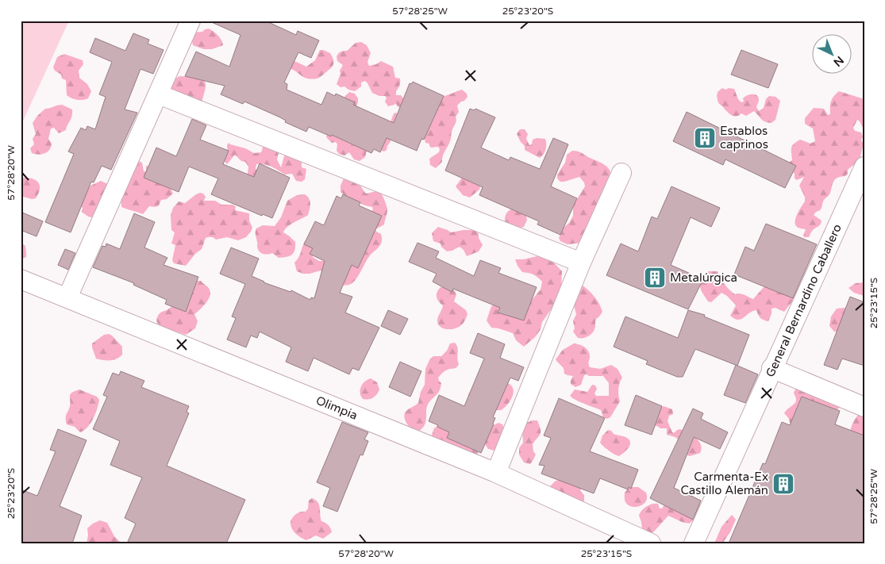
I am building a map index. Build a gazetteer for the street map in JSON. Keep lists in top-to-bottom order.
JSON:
{
  "streets": {
    "street": ["General Bernardino Caballero", "Olimpia"]
  },
  "places": {
    "building": ["Establos caprinos", "Metalúrgica", "Carmenta-Ex Castillo Alemán"]
  },
  "north": "bottom right",
  "coordinates": [
    "57°28'25\"W",
    "25°23'20\"S",
    "57°28'20\"W",
    "25°23'15\"S"
  ]
}
